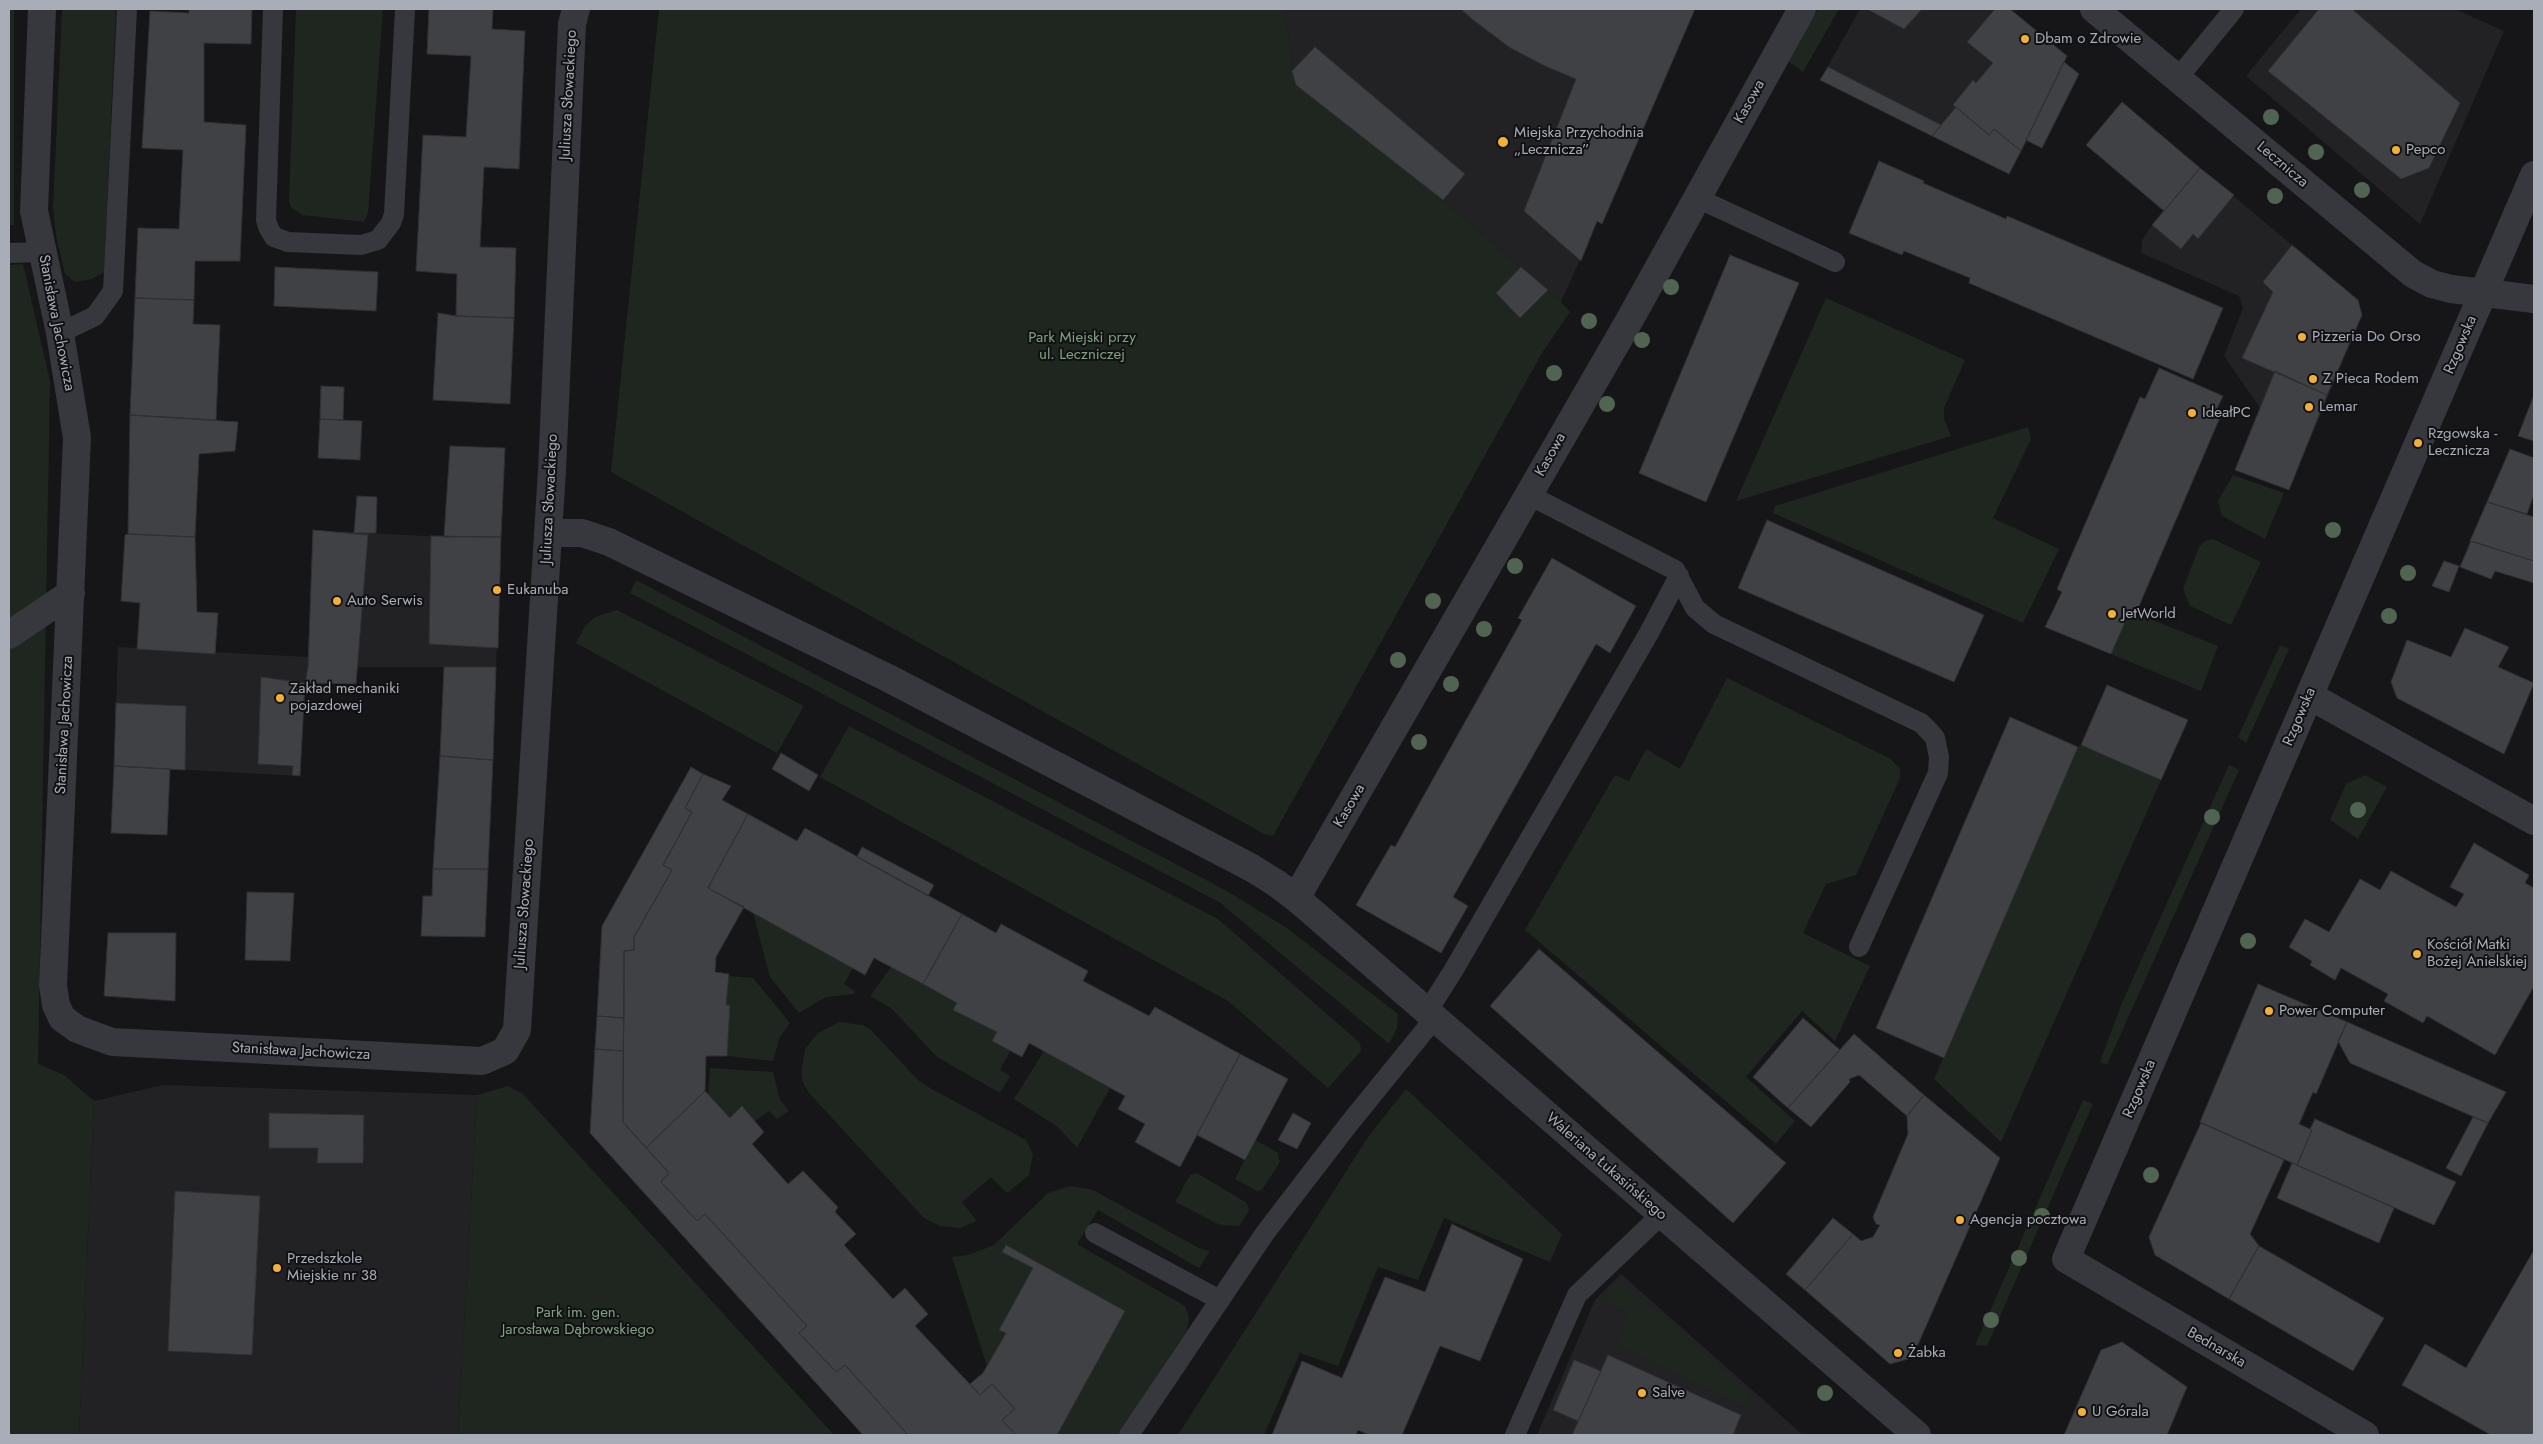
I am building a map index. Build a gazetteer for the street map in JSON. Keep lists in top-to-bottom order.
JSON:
{
  "streets": {
    "street": [
      "Juliusza Słowackiego",
      "Kasowa",
      "Lecznicza",
      "Stanisława Jachowicza",
      "Rzgowska",
      "Waleriana Łukasińskiego",
      "Bednarska"
    ]
  },
  "crossings": [
    ["Juliusza Słowackiego", "Stanisława Jachowicza"],
    ["Juliusza Słowackiego", "Waleriana Łukasińskiego"],
    ["Kasowa", "Waleriana Łukasińskiego"],
    ["Lecznicza", "Rzgowska"],
    ["Rzgowska", "Bednarska"]
  ],
  "parks": ["Park Miejski przy ul. Leczniczej", "Park im. gen. Jarosława Dąbrowskiego"],
  "places": [
    "Dbam o Zdrowie",
    "Miejska Przychodnia „Lecznicza”",
    "Pepco",
    "Pizzeria Do Orso",
    "Z Pieca Rodem",
    "Lemar",
    "IdeałPC",
    "Rzgowska - Lecznicza",
    "Eukanuba",
    "Auto Serwis",
    "JetWorld",
    "Zakład mechaniki pojazdowej",
    "Kościół Matki Bożej Anielskiej",
    "Power Computer",
    "Agencja pocztowa",
    "Przedszkole Miejskie nr 38",
    "Żabka",
    "Salve",
    "U Górala"
  ]
}
